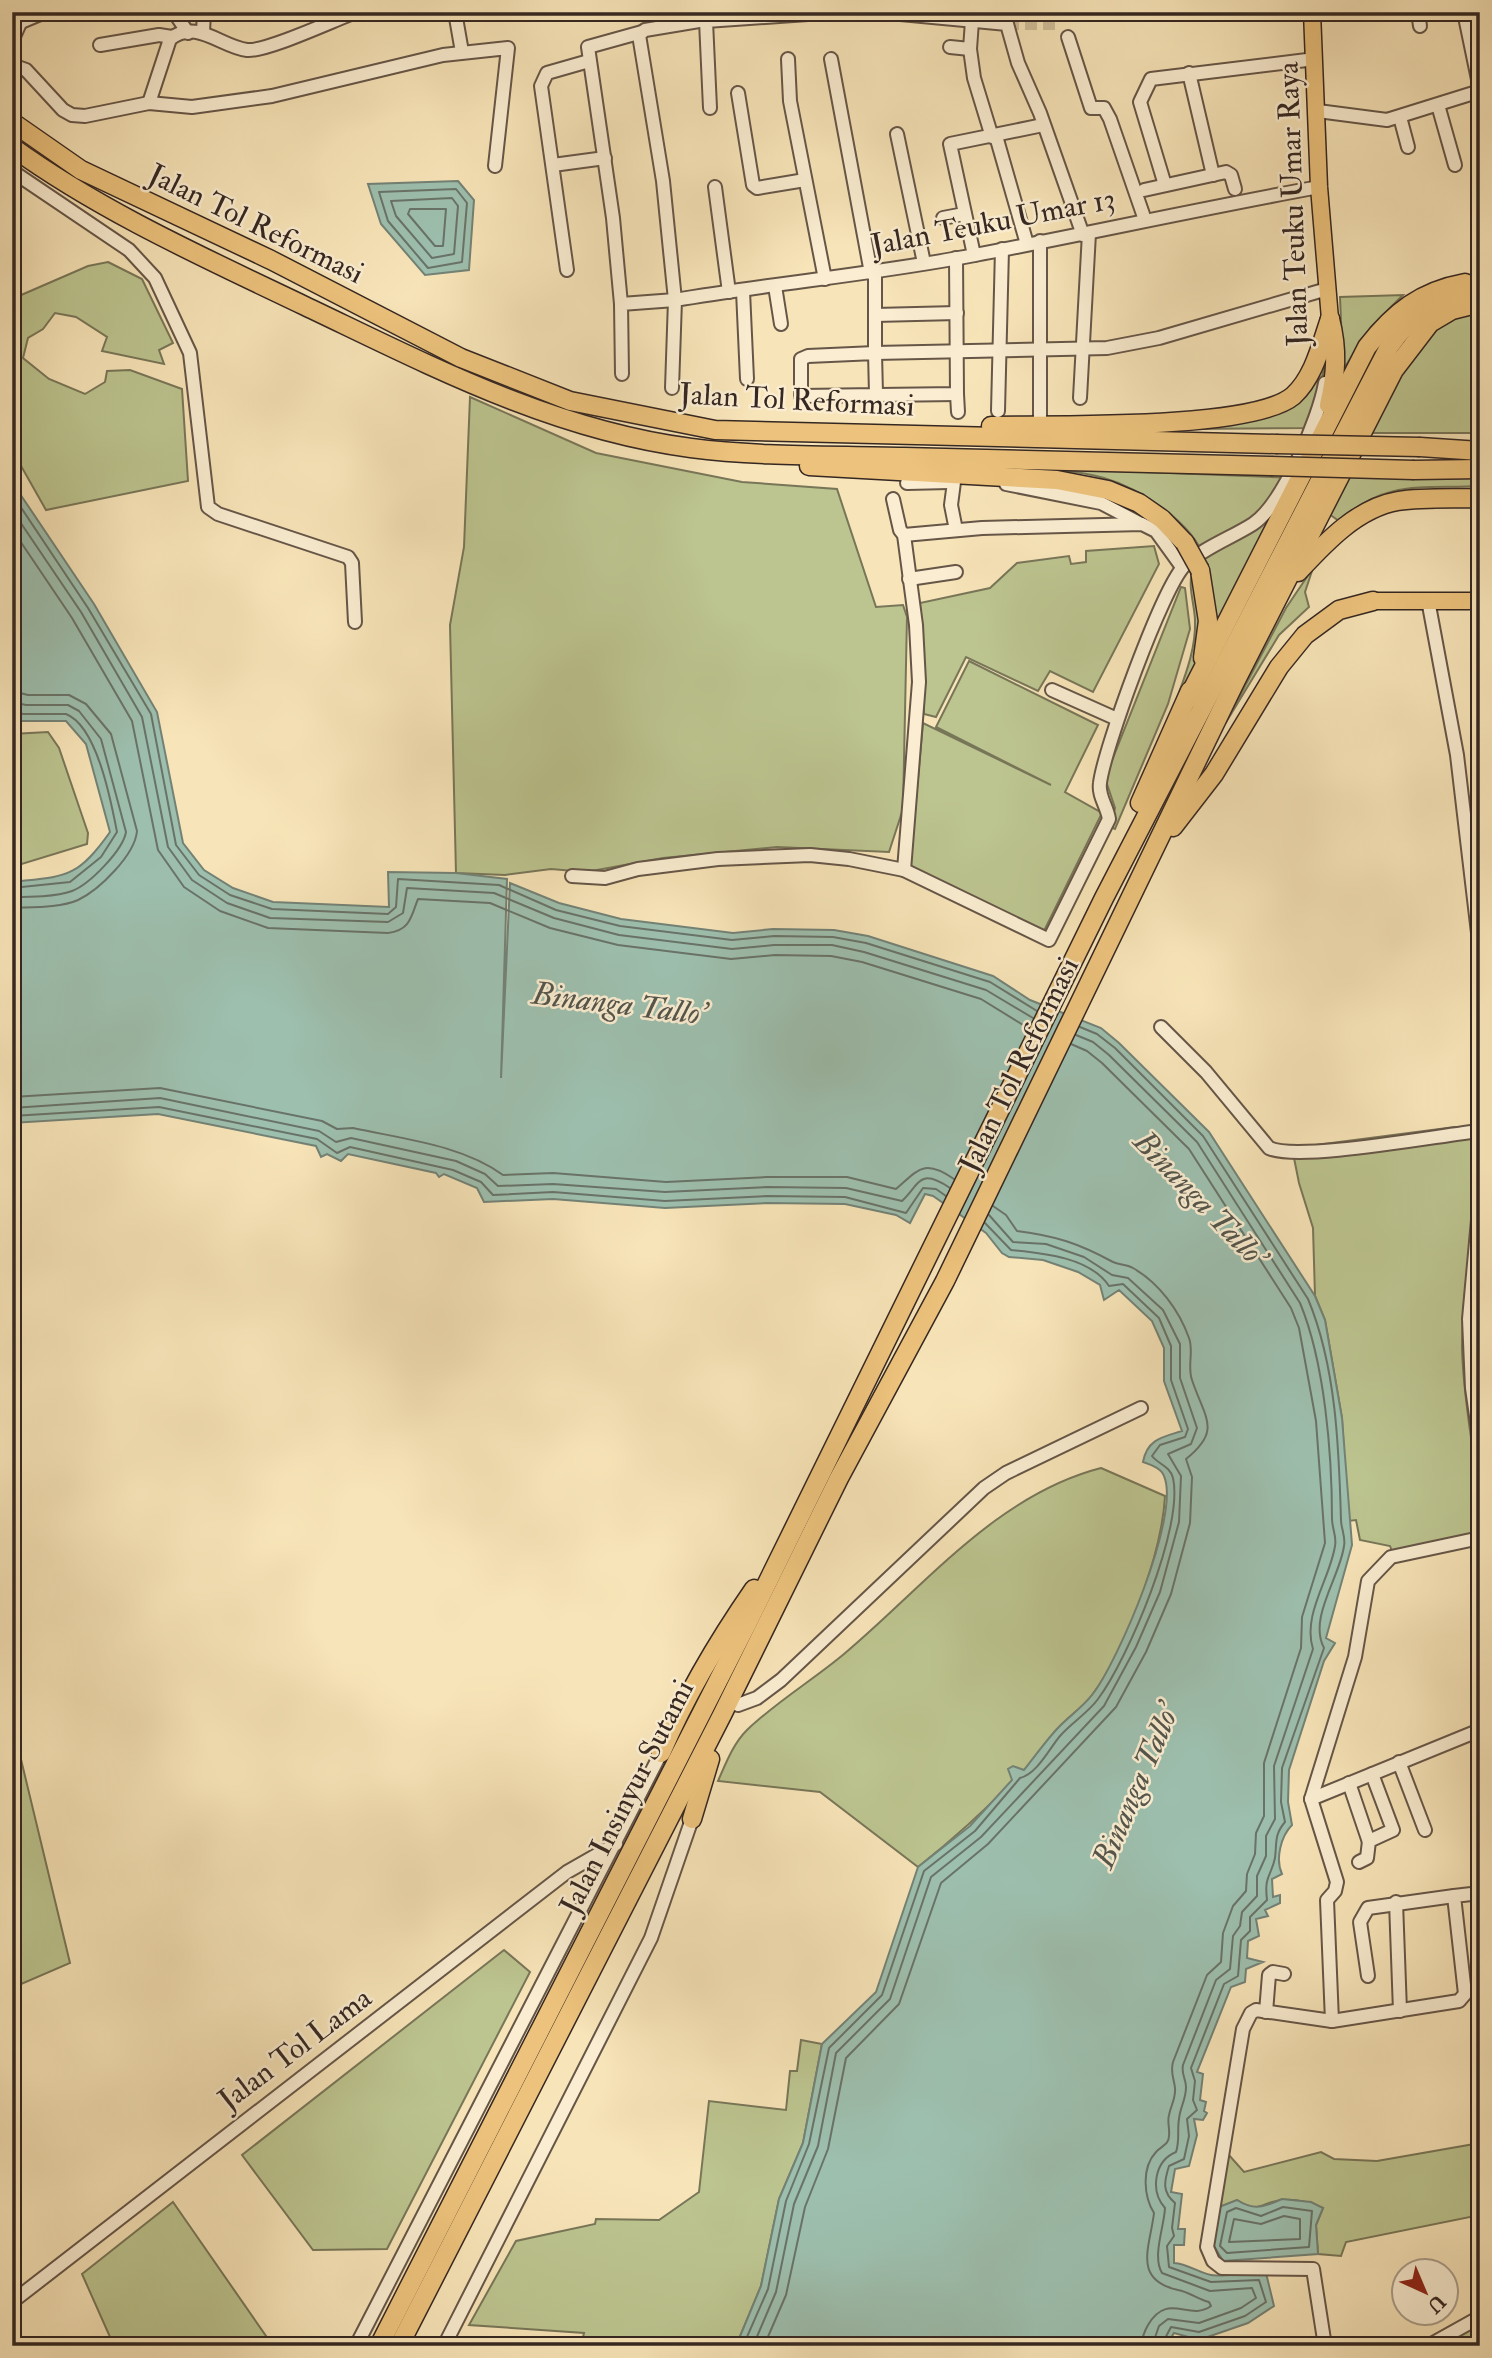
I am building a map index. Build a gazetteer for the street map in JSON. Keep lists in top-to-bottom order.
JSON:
{
  "streets": {
    "highway": ["Jalan Tol Reformasi", "Jalan Insinyur Sutami"],
    "main road": ["Jalan Teuku Umar Raya"],
    "street": ["Jalan Teuku Umar 13", "Jalan Tol Lama"]
  },
  "crossings": [
    ["Jalan Teuku Umar Raya", "Jalan Teuku Umar 13"],
    ["Jalan Tol Reformasi", "Jalan Insinyur Sutami"]
  ],
  "water": ["Binanga Tallo'"],
  "north": "bottom right"
}
